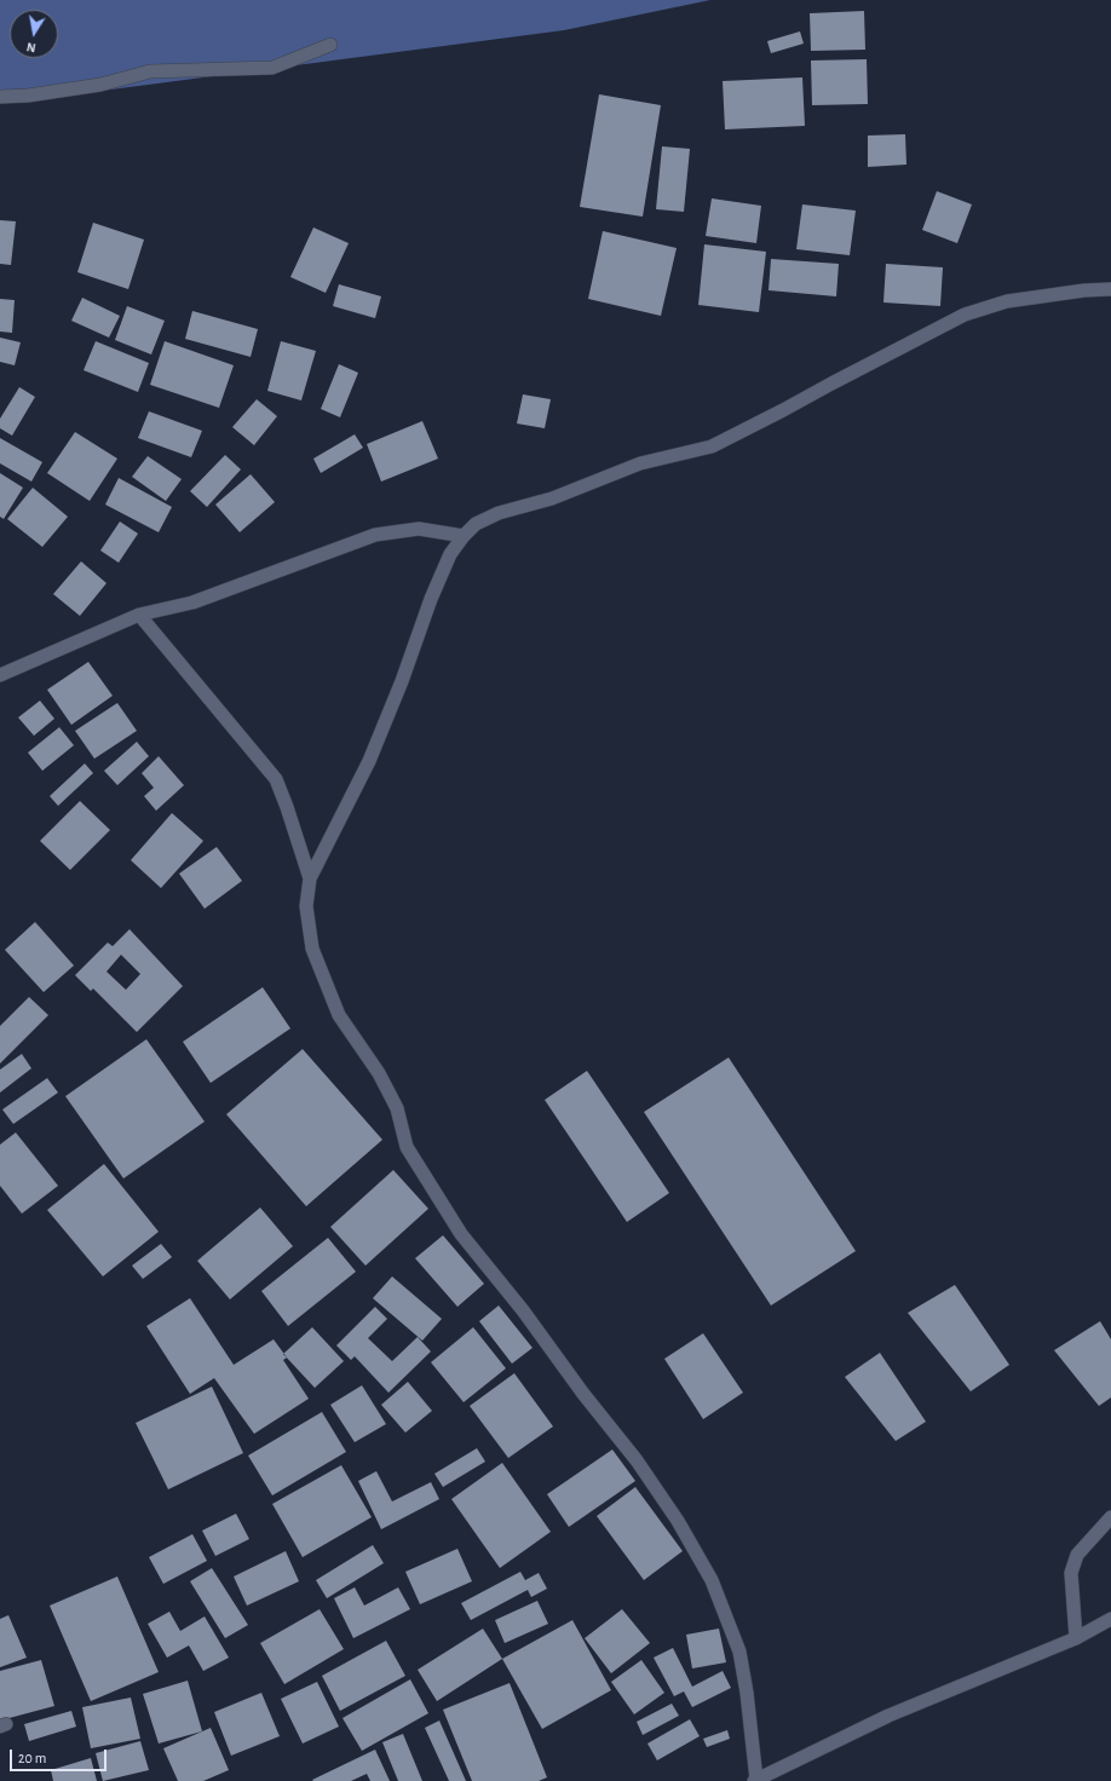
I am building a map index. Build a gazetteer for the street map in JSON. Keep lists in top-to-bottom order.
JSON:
{
  "scale_bar": "20 m",
  "north": "bottom"
}
